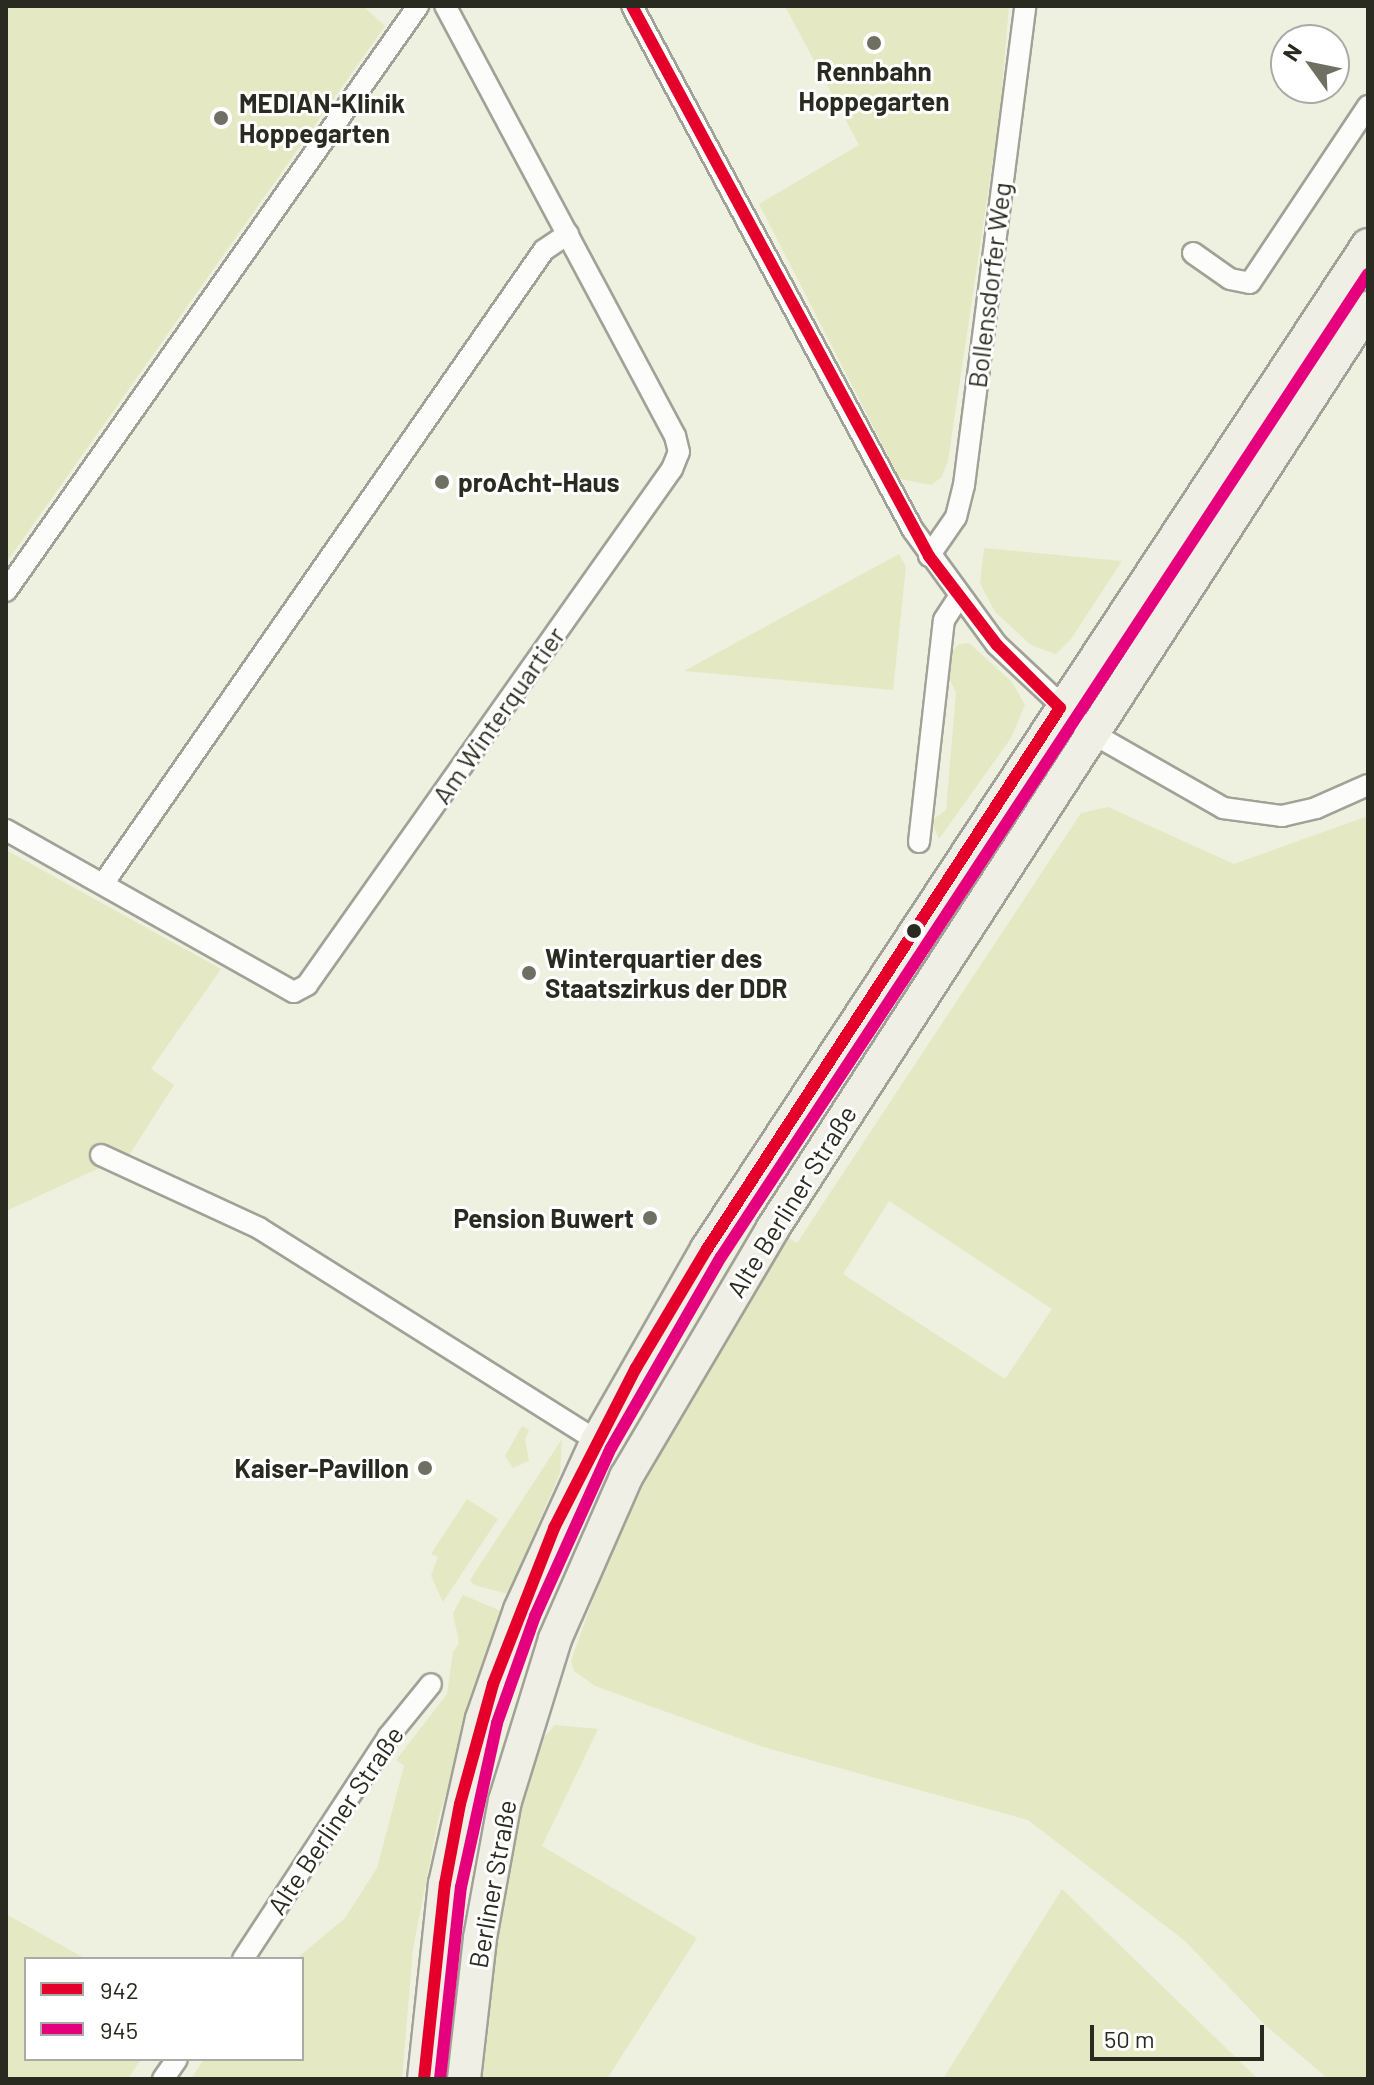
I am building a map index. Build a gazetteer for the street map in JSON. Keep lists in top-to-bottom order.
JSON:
{
  "streets": {
    "main road": ["Alte Berliner Straße", "Berliner Straße"],
    "street": ["Bollensdorfer Weg", "Am Winterquartier"]
  },
  "crossings": [
    ["Alte Berliner Straße", "Berliner Straße"]
  ],
  "places": [
    "Rennbahn Hoppegarten",
    "MEDIAN-Klinik Hoppegarten",
    "proAcht-Haus",
    "Winterquartier des Staatszirkus der DDR",
    "Pension Buwert",
    "Kaiser-Pavillon"
  ],
  "lines": ["transit line 942", "transit line 945"],
  "legend": ["942", "945"],
  "scale_bar": "50 m",
  "north": "top left"
}
